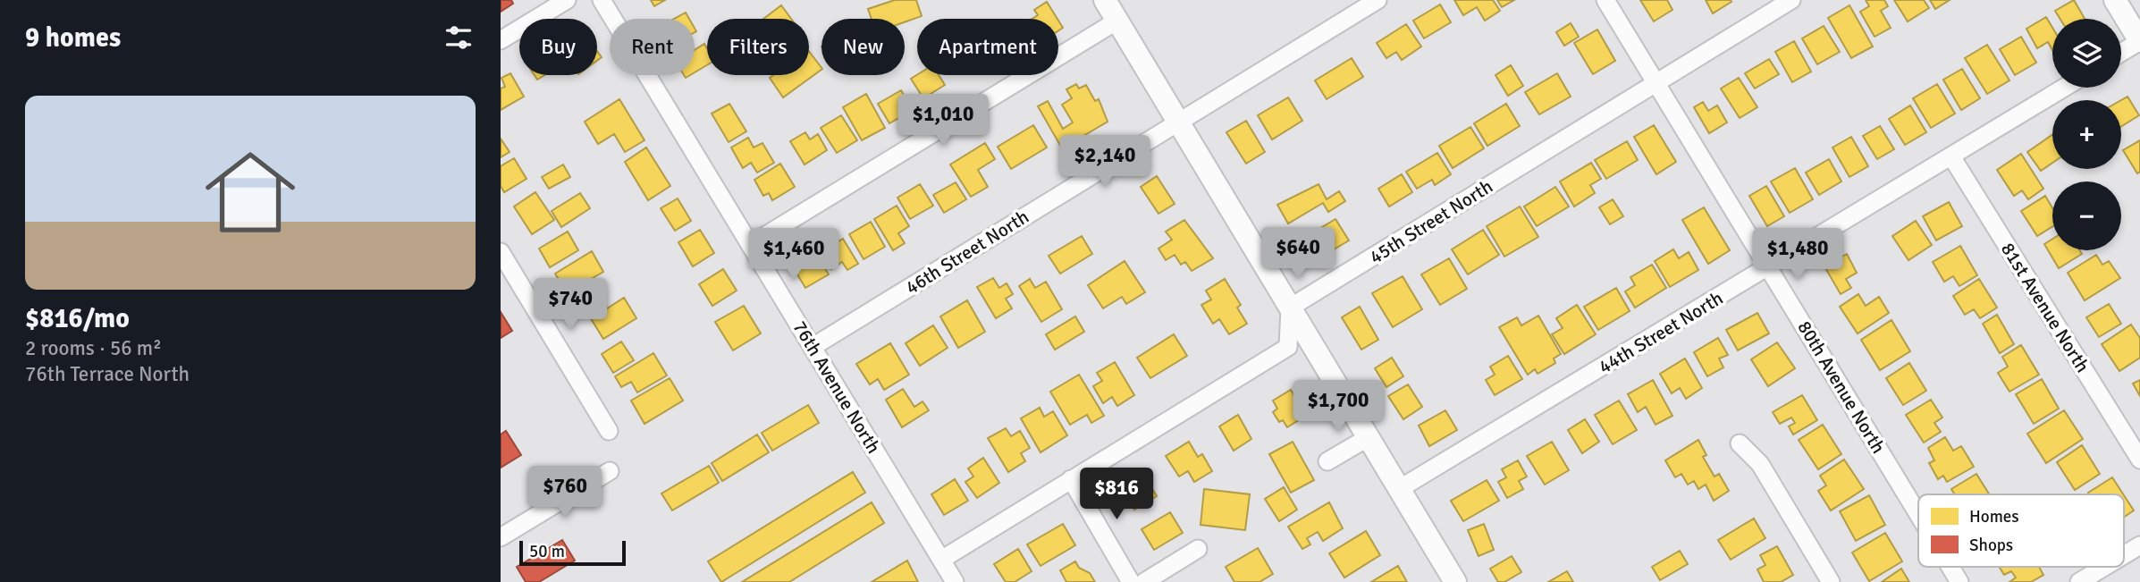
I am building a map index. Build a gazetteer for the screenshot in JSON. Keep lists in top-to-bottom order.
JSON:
{
  "streets": {
    "street": [
      "45th Street North",
      "46th Street North",
      "81st Avenue North",
      "44th Street North",
      "76th Avenue North",
      "80th Avenue North"
    ]
  },
  "crossings": [
    ["45th Street North", "80th Avenue North"],
    ["46th Street North", "76th Avenue North"],
    ["81st Avenue North", "44th Street North"],
    ["44th Street North", "80th Avenue North"]
  ],
  "legend": ["Homes", "Shops"],
  "scale_bar": "50 m",
  "page": {
    "heading": "9 homes",
    "map_buttons": ["+", "−"],
    "chip": [
      "Buy",
      "Rent",
      "Filters",
      "New",
      "Apartment"
    ],
    "list": [
      {
        "name": "$816/mo",
        "note": "2 rooms · 56 m² · 76th Terrace North"
      }
    ],
    "price": [
      "$1,010",
      "$2,140",
      "$640",
      "$1,460",
      "$1,480",
      "$740",
      "$1,700",
      "$760",
      "$816"
    ],
    "scale": "50 m"
  }
}
